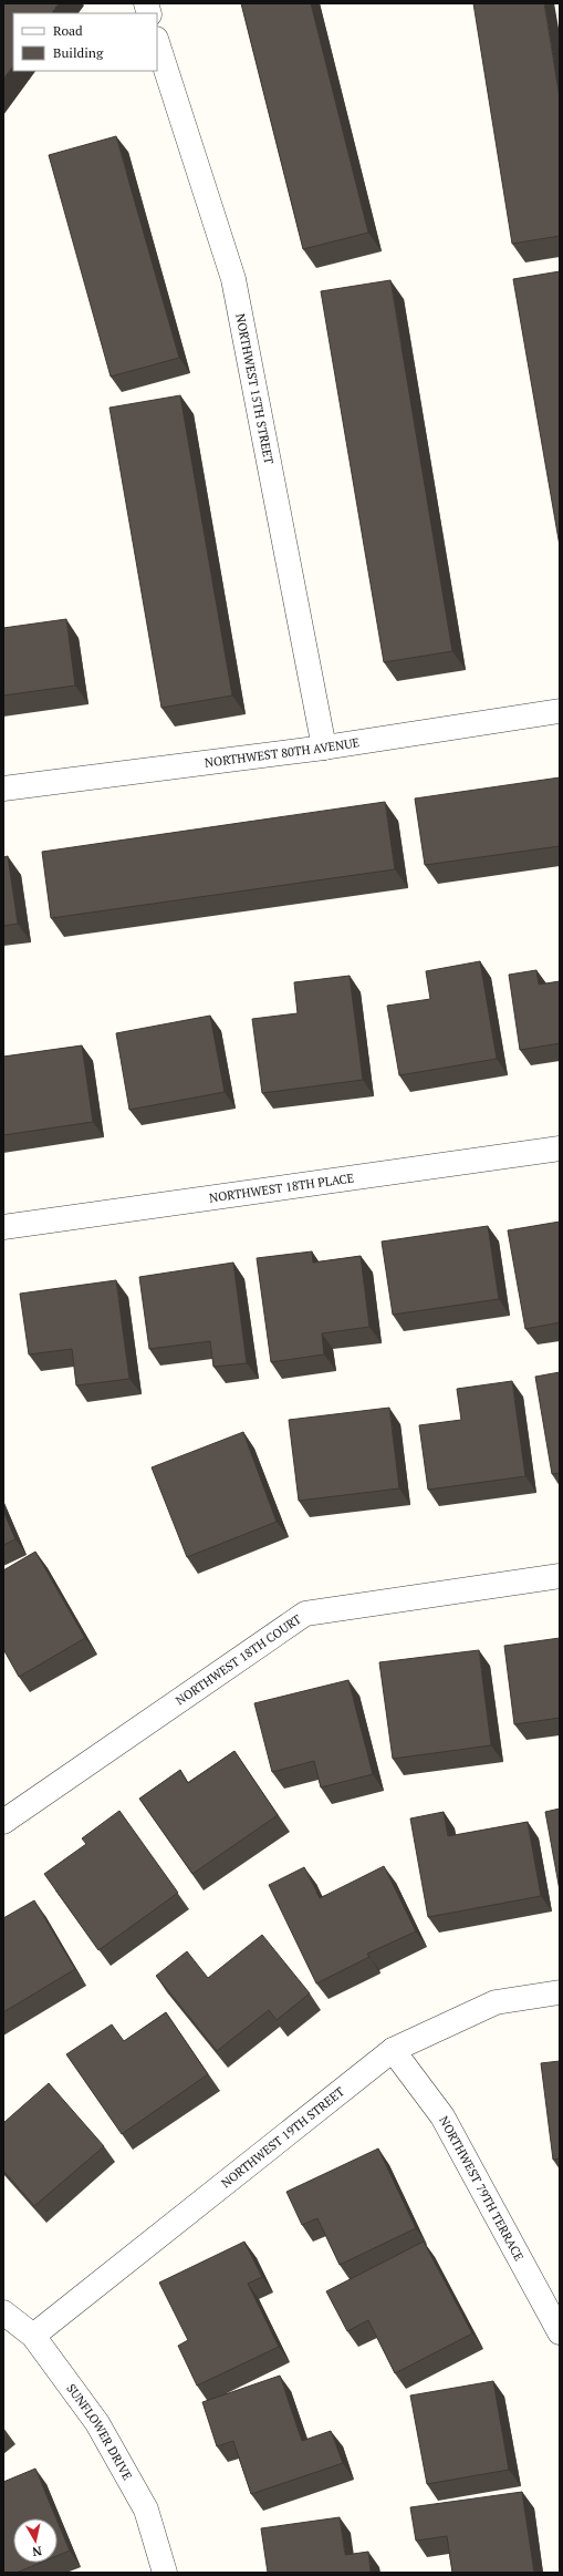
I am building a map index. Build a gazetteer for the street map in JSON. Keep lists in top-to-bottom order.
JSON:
{
  "streets": {
    "street": [
      "NORTHWEST 15TH STREET",
      "NORTHWEST 80TH AVENUE",
      "NORTHWEST 18TH PLACE",
      "NORTHWEST 18TH COURT",
      "NORTHWEST 19TH STREET",
      "NORTHWEST 79TH TERRACE",
      "SUNFLOWER DRIVE"
    ]
  },
  "crossings": [
    ["NORTHWEST 15TH STREET", "NORTHWEST 80TH AVENUE"],
    ["NORTHWEST 19TH STREET", "NORTHWEST 79TH TERRACE"],
    ["NORTHWEST 19TH STREET", "SUNFLOWER DRIVE"]
  ],
  "legend": ["Road", "Building"],
  "north": "bottom"
}
